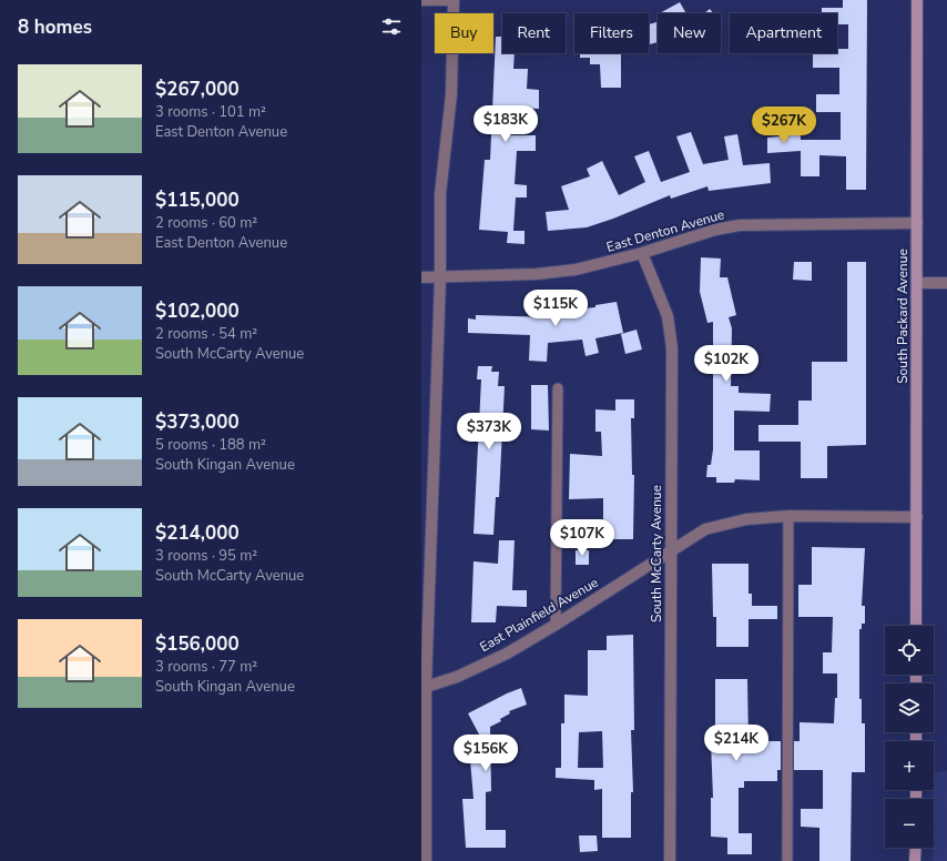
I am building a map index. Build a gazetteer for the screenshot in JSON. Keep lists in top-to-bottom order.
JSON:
{
  "streets": {
    "street": [
      "East Denton Avenue",
      "South Packard Avenue",
      "South McCarty Avenue",
      "East Plainfield Avenue"
    ]
  },
  "crossings": [
    ["East Denton Avenue", "South Packard Avenue"],
    ["East Denton Avenue", "South McCarty Avenue"],
    ["South Packard Avenue", "East Plainfield Avenue"],
    ["South McCarty Avenue", "East Plainfield Avenue"]
  ],
  "page": {
    "heading": "8 homes",
    "chip": [
      "Buy",
      "Rent",
      "Filters",
      "New",
      "Apartment"
    ],
    "list": [
      {
        "name": "$267,000",
        "note": "3 rooms · 101 m² · East Denton Avenue"
      },
      {
        "name": "$115,000",
        "note": "2 rooms · 60 m² · East Denton Avenue"
      },
      {
        "name": "$102,000",
        "note": "2 rooms · 54 m² · South McCarty Avenue"
      },
      {
        "name": "$373,000",
        "note": "5 rooms · 188 m² · South Kingan Avenue"
      },
      {
        "name": "$214,000",
        "note": "3 rooms · 95 m² · South McCarty Avenue"
      },
      {
        "name": "$156,000",
        "note": "3 rooms · 77 m² · South Kingan Avenue"
      }
    ],
    "price": [
      "$183K",
      "$267K",
      "$115K",
      "$102K",
      "$373K",
      "$107K",
      "$214K",
      "$156K"
    ],
    "map_buttons": ["+", "−"]
  }
}
